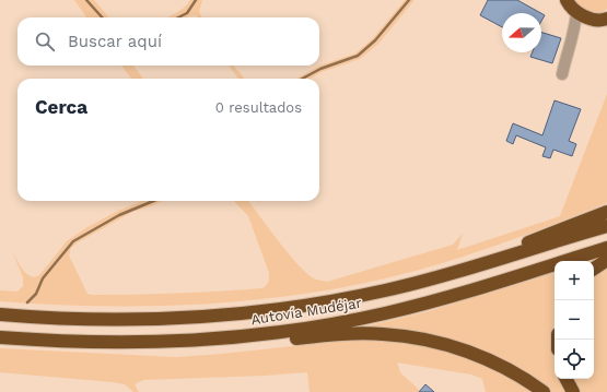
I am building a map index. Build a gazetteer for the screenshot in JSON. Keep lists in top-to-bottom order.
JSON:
{
  "streets": {
    "highway": ["Autovía Mudéjar"]
  },
  "north": "left",
  "page": {
    "search": "Buscar aquí",
    "heading": ["Cerca", "0 resultados"],
    "map_buttons": ["+", "−"]
  }
}
